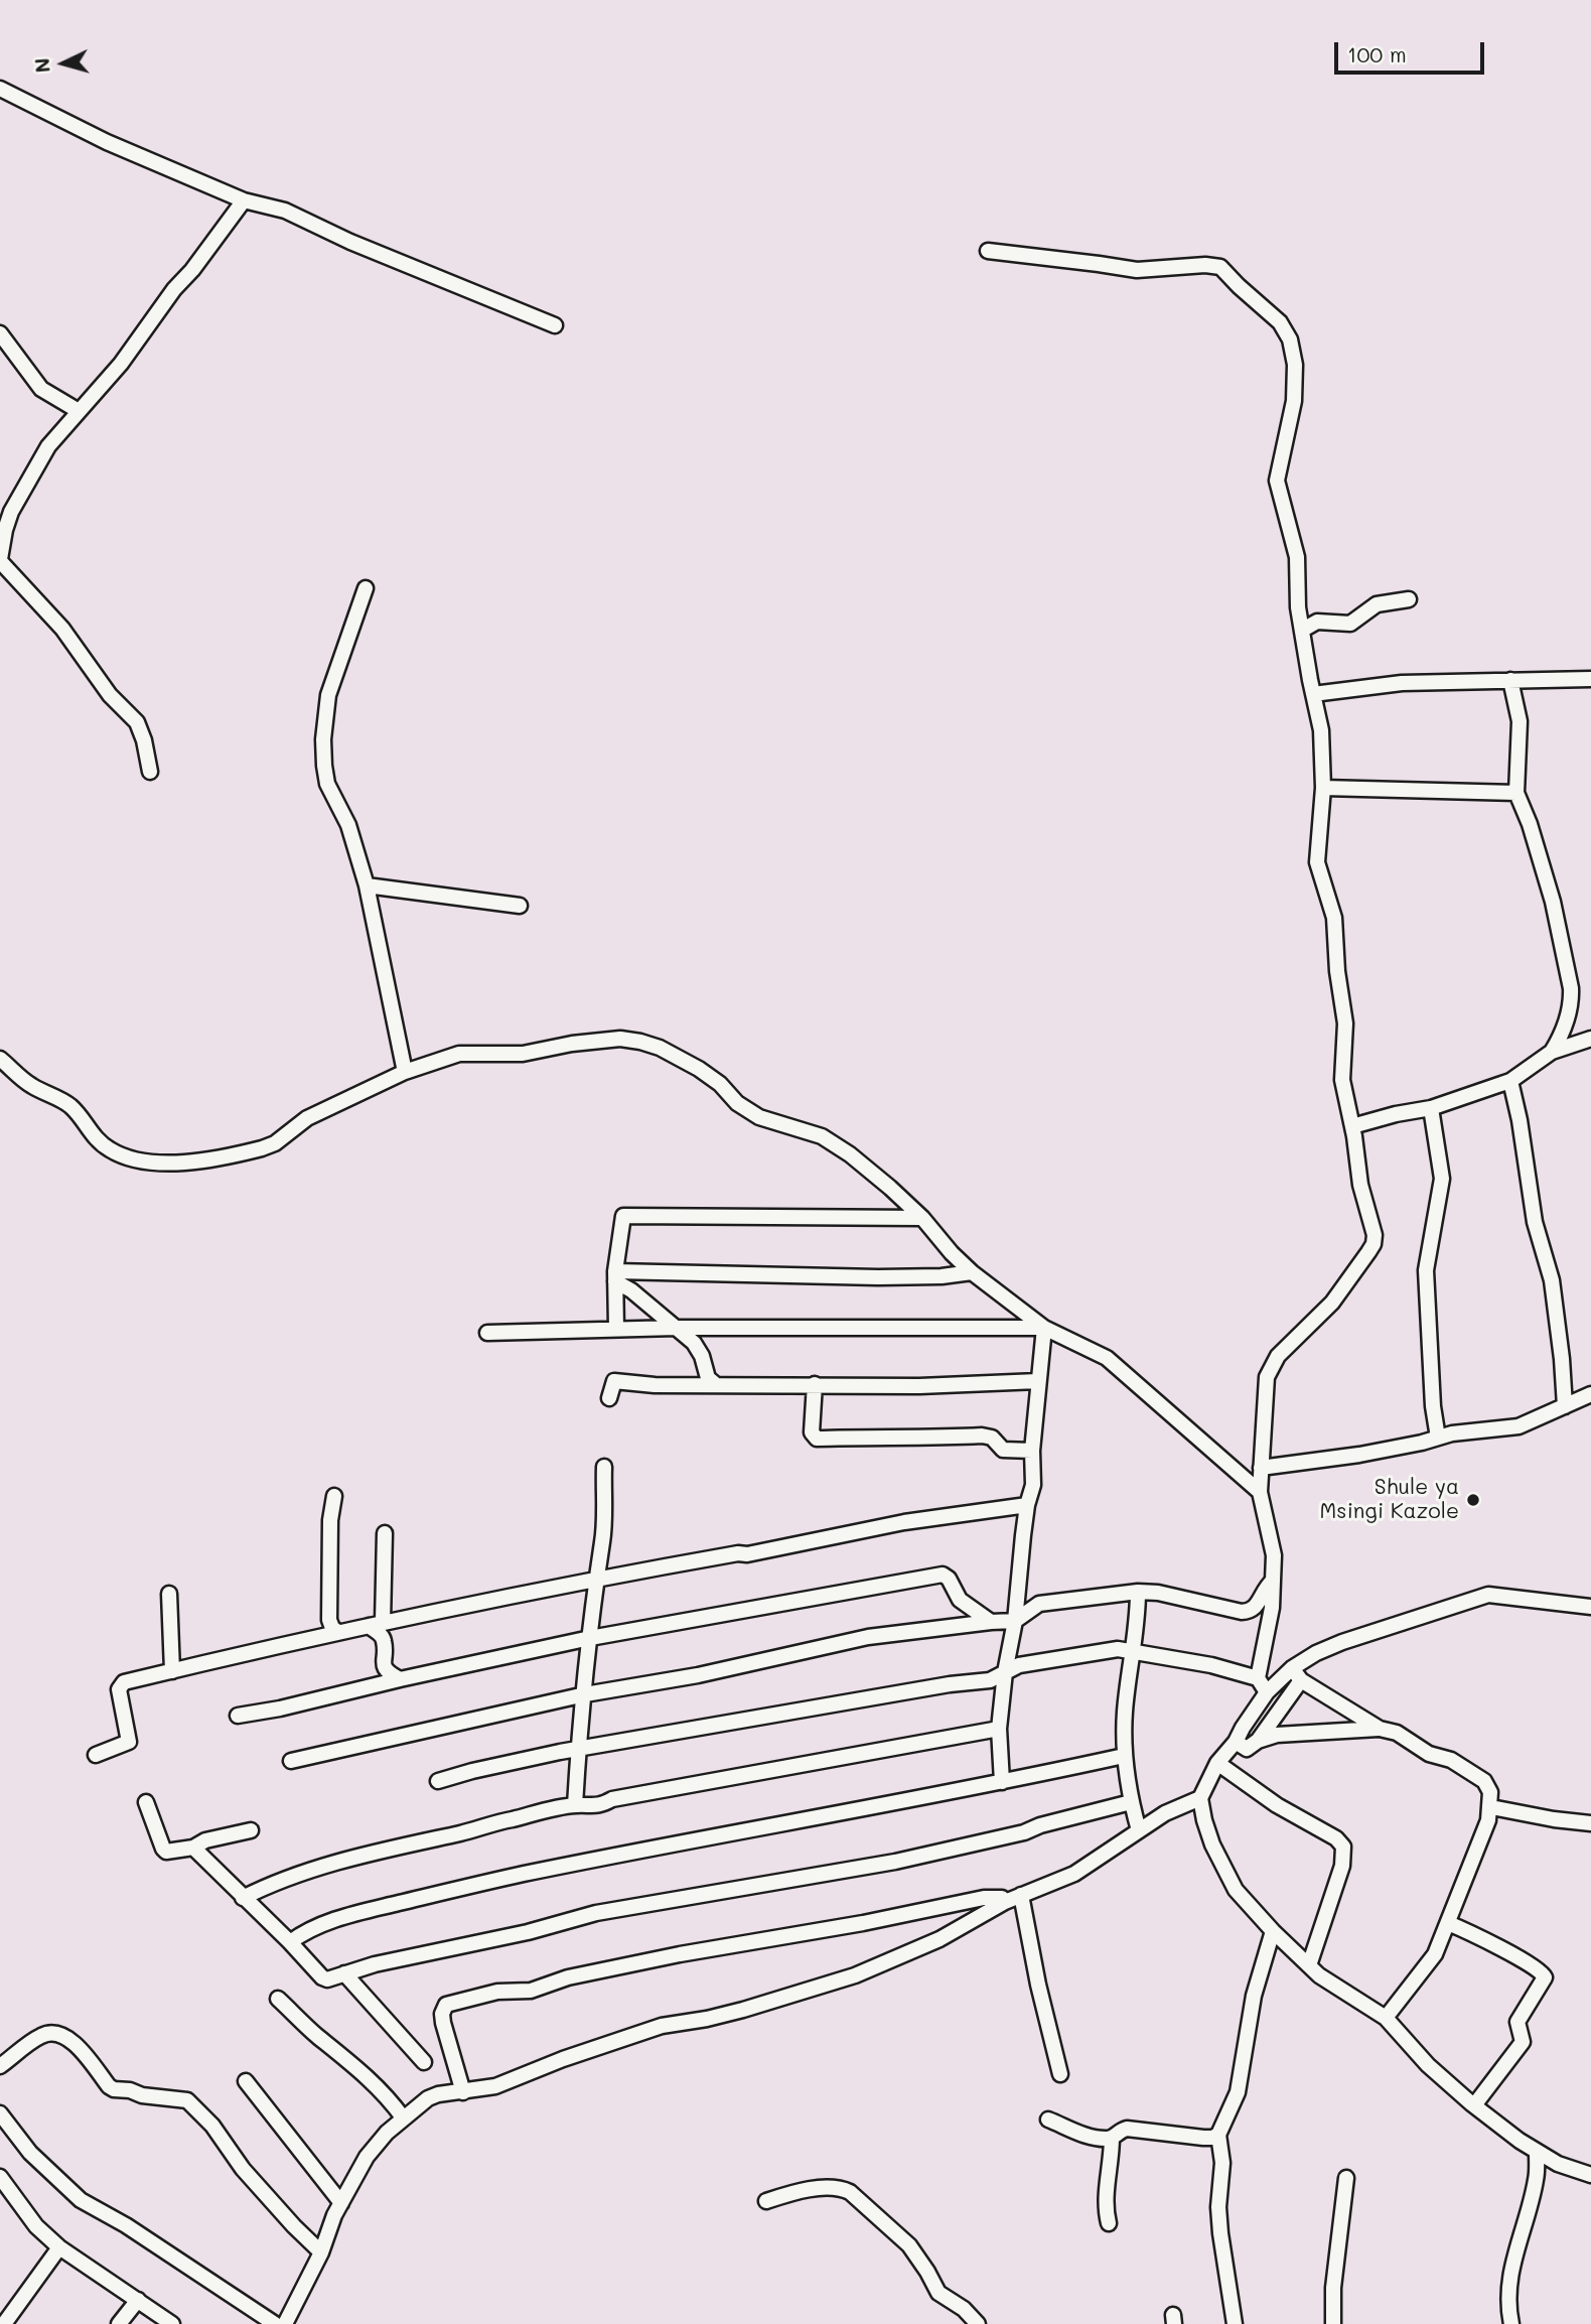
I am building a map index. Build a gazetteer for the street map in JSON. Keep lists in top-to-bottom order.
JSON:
{
  "places": ["Shule ya Msingi Kazole"],
  "scale_bar": "100 m",
  "north": "left"
}
